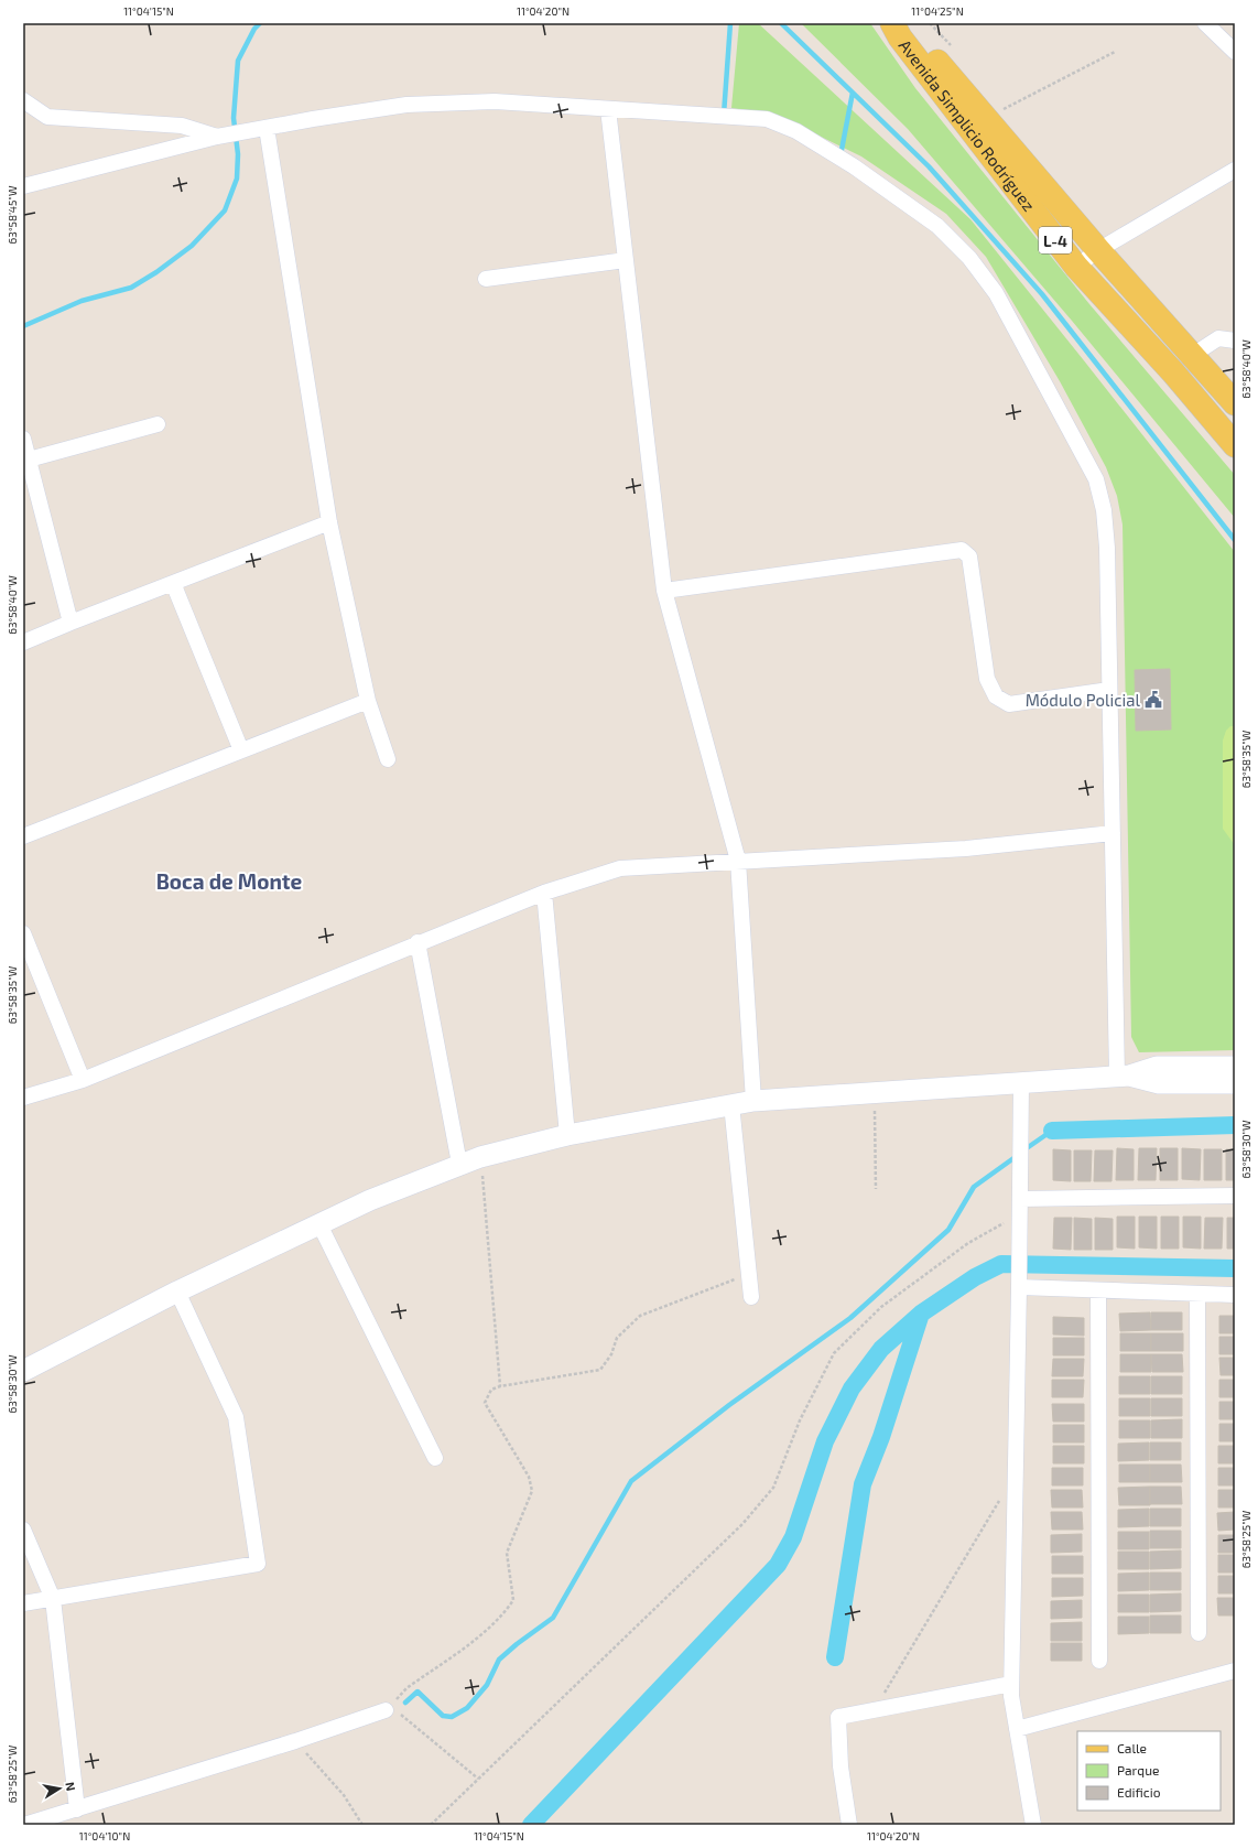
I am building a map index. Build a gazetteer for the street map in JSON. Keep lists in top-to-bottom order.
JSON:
{
  "streets": {
    "main road": ["Avenida Simplicio Rodríguez", "L-4"]
  },
  "districts": ["Boca de Monte"],
  "places": {
    "public building": ["Módulo Policial"]
  },
  "legend": ["Calle", "Parque", "Edificio"],
  "north": "right",
  "coordinates": [
    "11°04'15\"N",
    "11°04'20\"N",
    "11°04'25\"N",
    "63°58'45\"W",
    "63°58'40\"W",
    "63°58'35\"W",
    "63°58'30\"W",
    "63°58'25\"W",
    "11°04'10\"N"
  ]
}
